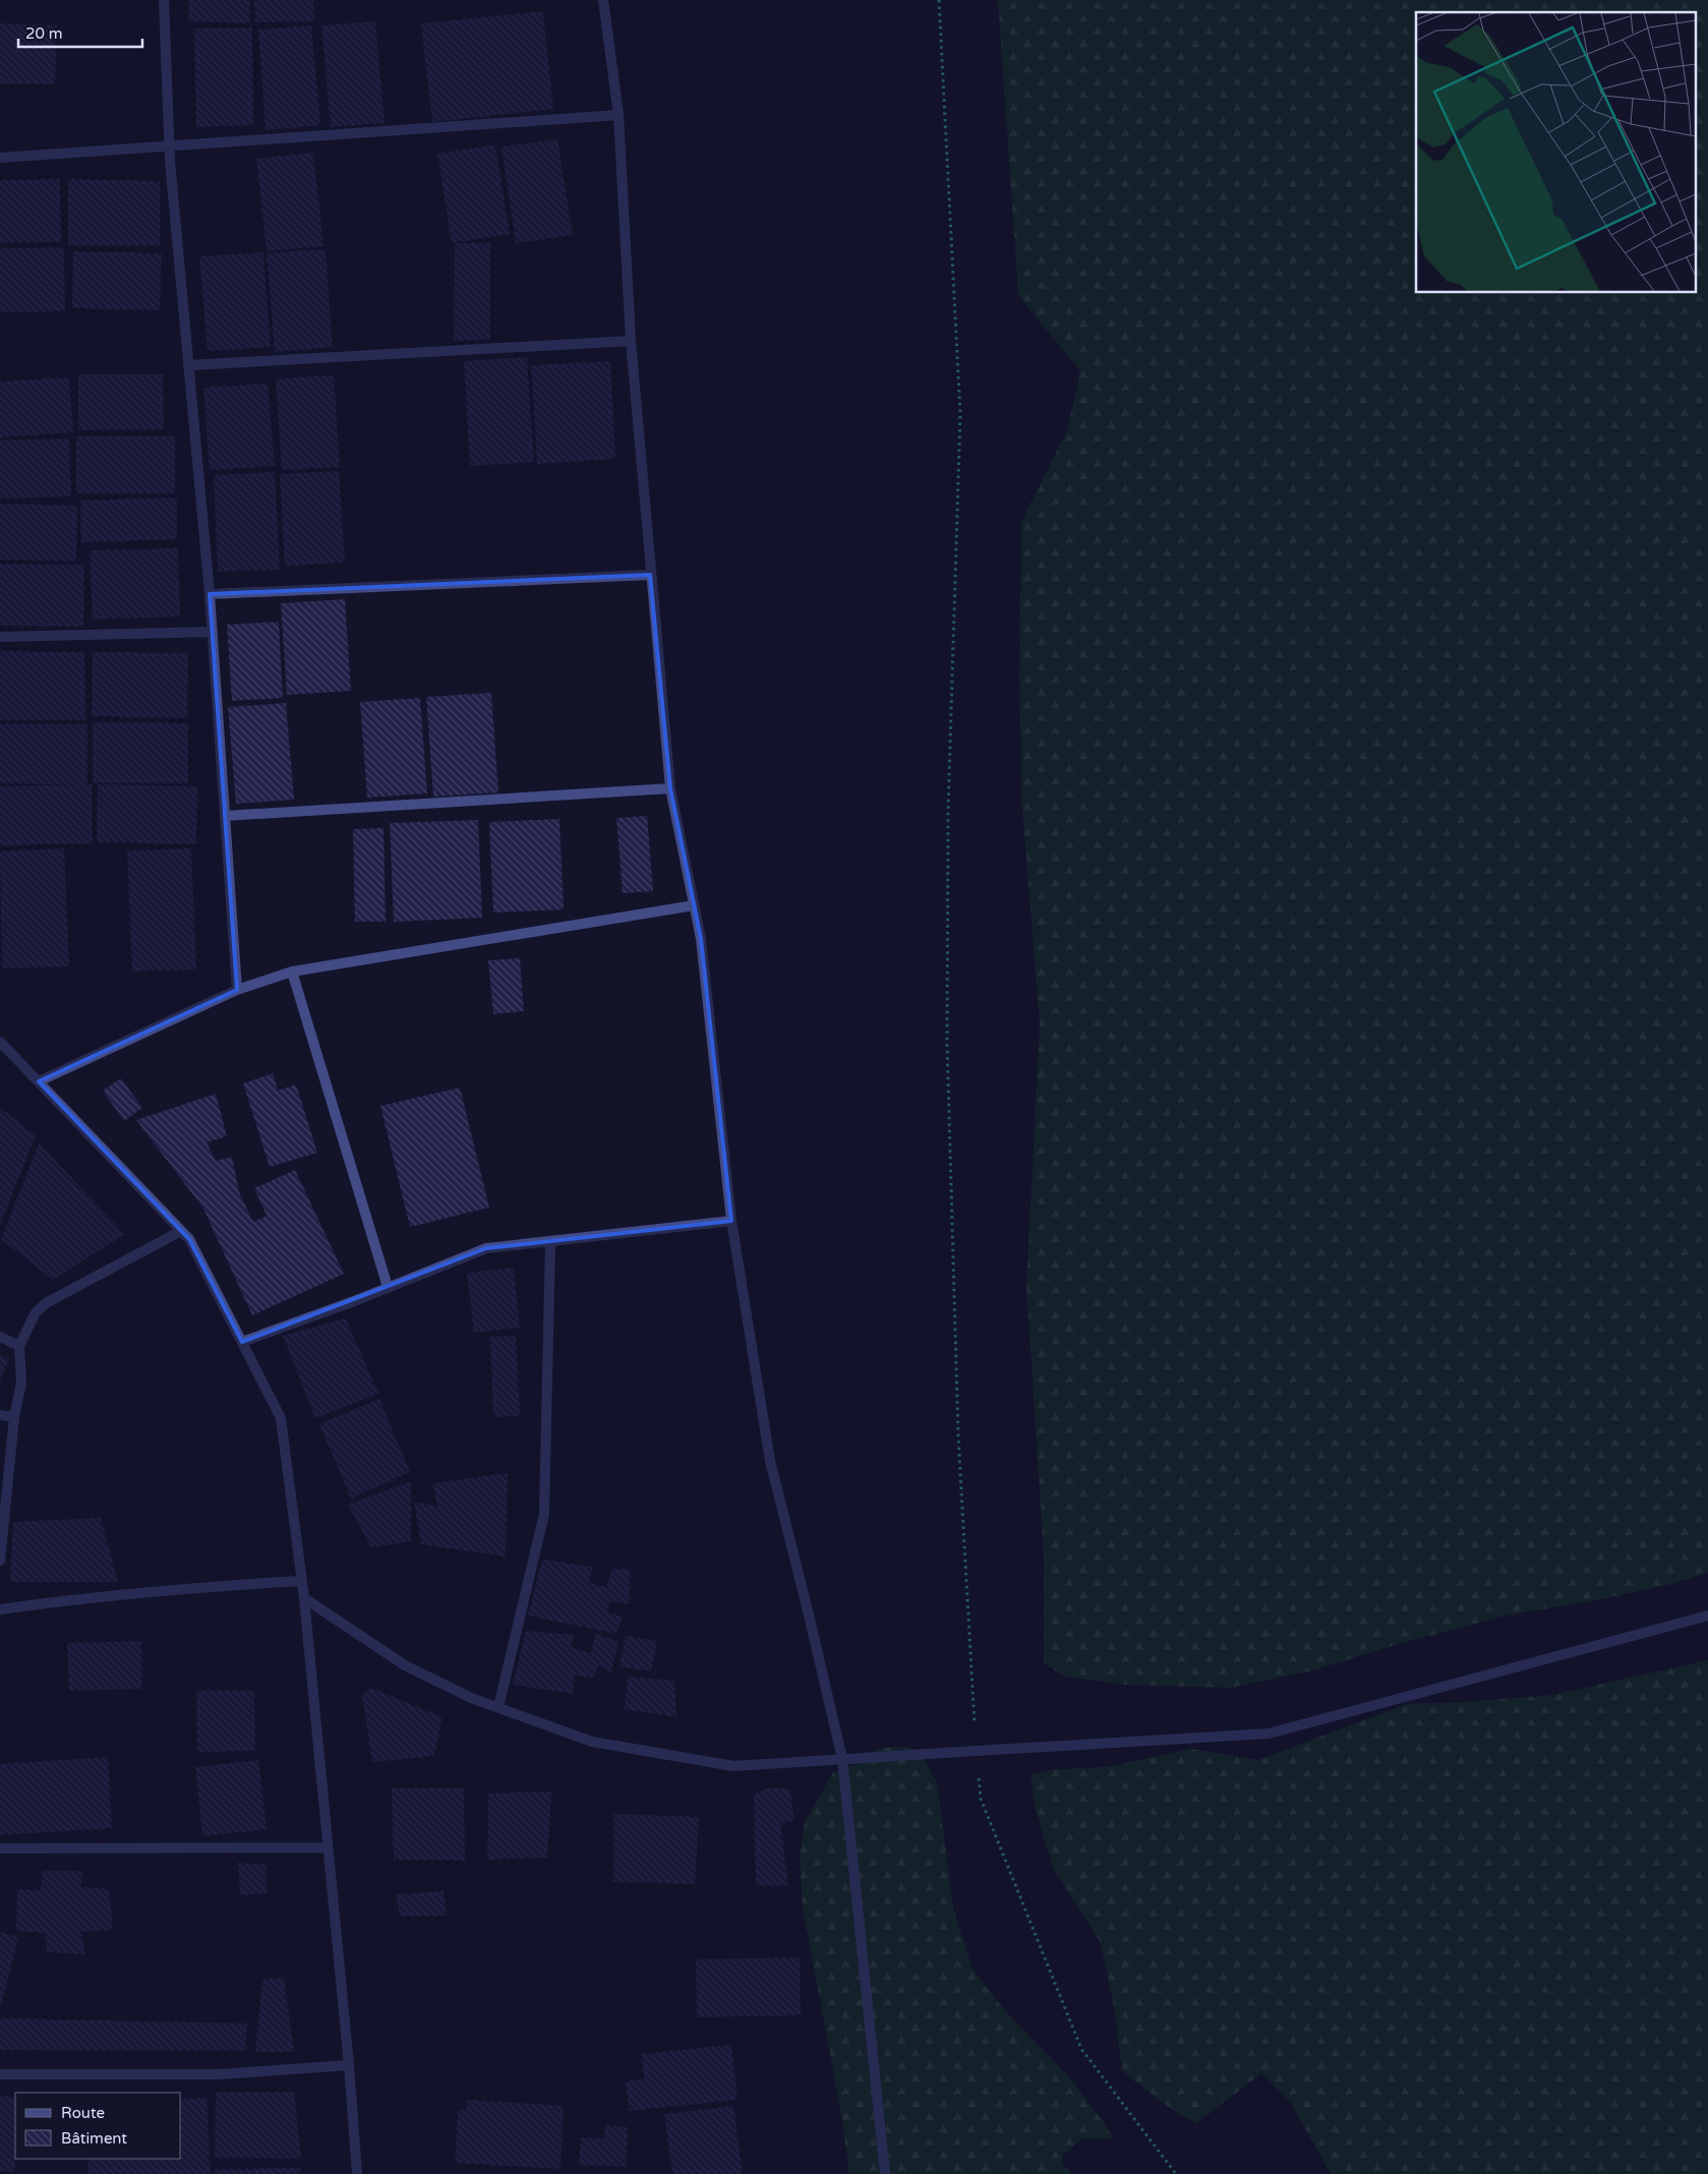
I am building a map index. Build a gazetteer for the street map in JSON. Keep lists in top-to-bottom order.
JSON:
{
  "legend": ["Route", "Bâtiment"],
  "scale_bar": "20 m"
}
